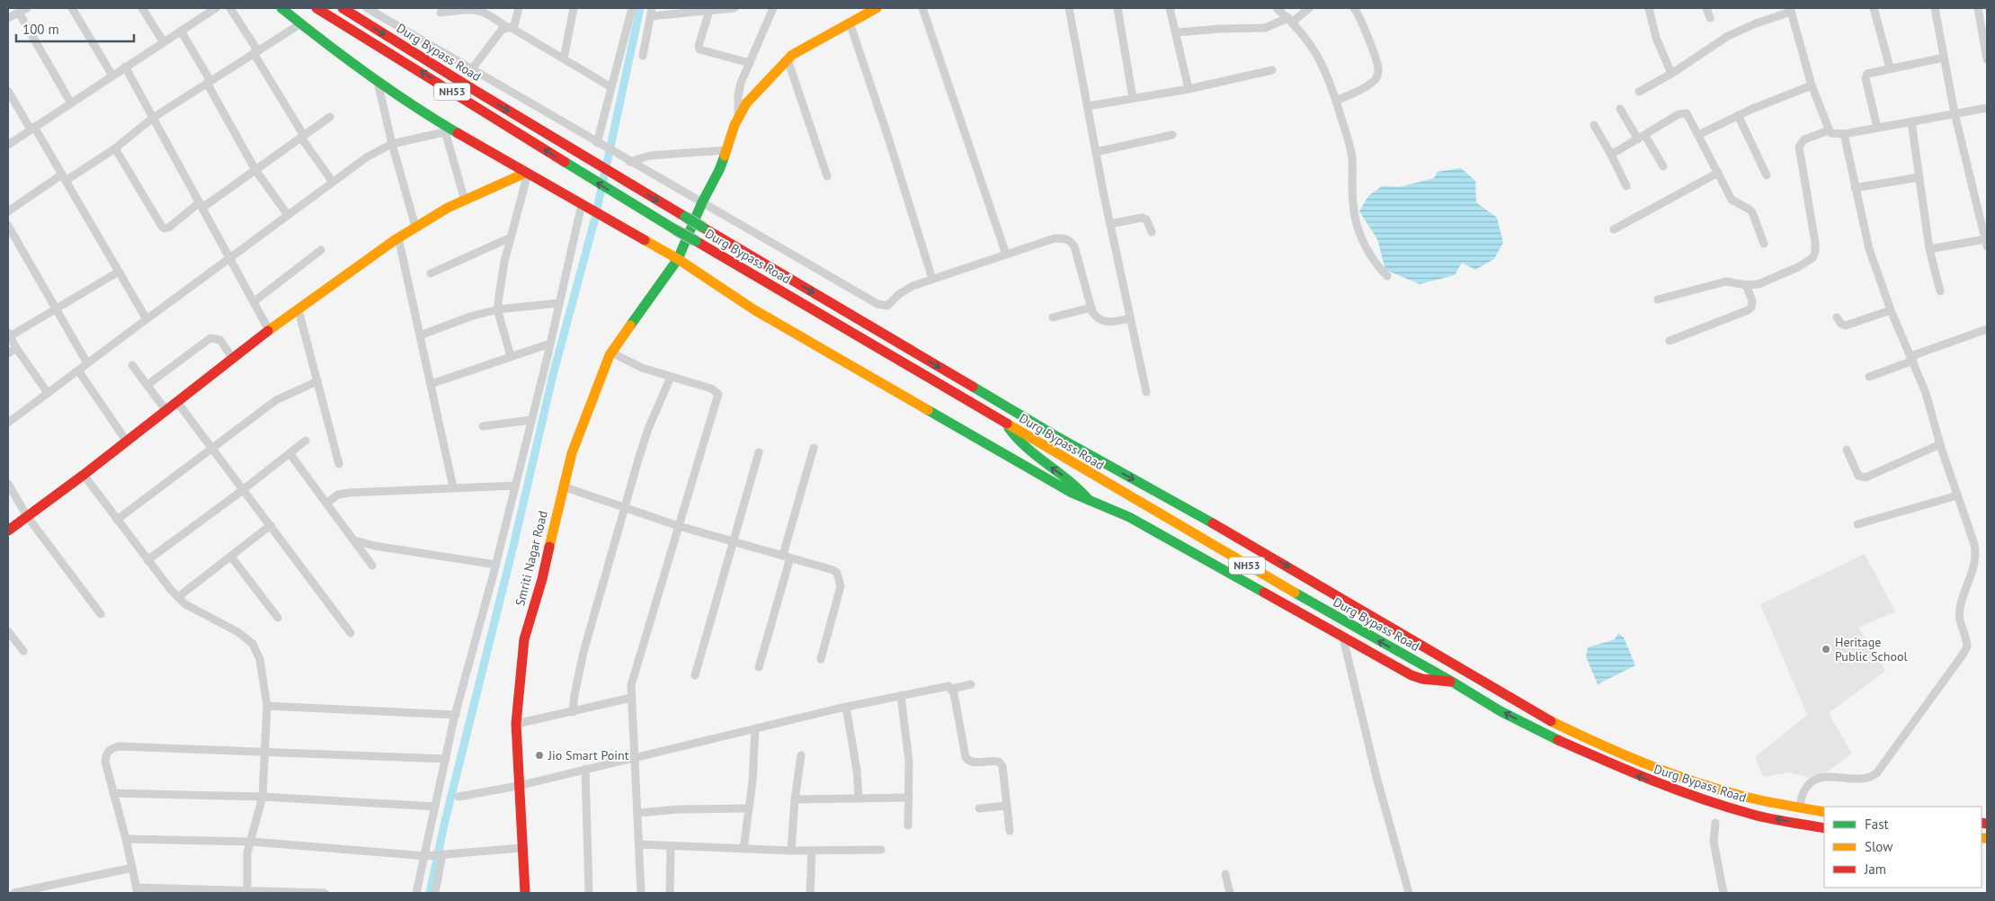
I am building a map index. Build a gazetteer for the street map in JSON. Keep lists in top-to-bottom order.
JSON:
{
  "streets": {
    "main road": ["Durg Bypass Road", "NH53", "Smriti Nagar Road"]
  },
  "places": ["Heritage Public School", "Jio Smart Point"],
  "legend": ["Fast", "Slow", "Jam"],
  "scale_bar": "100 m"
}
